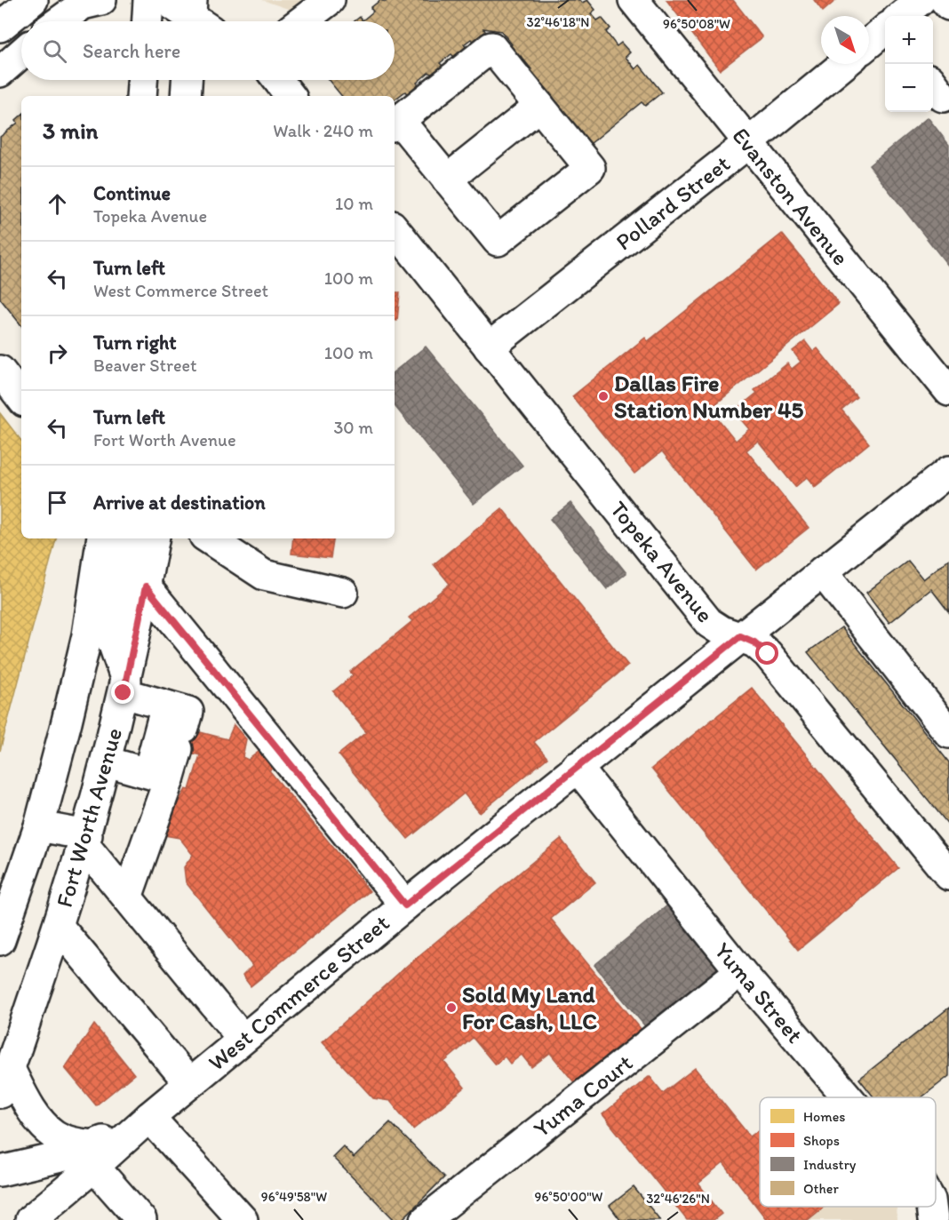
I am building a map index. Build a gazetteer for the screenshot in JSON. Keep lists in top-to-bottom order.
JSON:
{
  "streets": {
    "street": [
      "Evanston Avenue",
      "Pollard Street",
      "Topeka Avenue",
      "Fort Worth Avenue",
      "West Commerce Street",
      "Yuma Street",
      "Yuma Court"
    ]
  },
  "crossings": [
    ["Evanston Avenue", "Pollard Street"],
    ["Pollard Street", "Topeka Avenue"],
    ["Topeka Avenue", "West Commerce Street"],
    ["West Commerce Street", "Yuma Street"],
    ["Yuma Street", "Yuma Court"]
  ],
  "places": ["Dallas Fire Station Number 45", "Sold My Land For Cash, LLC"],
  "legend": [
    "Homes",
    "Shops",
    "Industry",
    "Other"
  ],
  "north": "bottom right",
  "page": {
    "map_buttons": ["+", "−"],
    "search": "Search here",
    "heading": ["3 min", "Walk · 240 m"],
    "list": [
      ["Continue", "Topeka Avenue", "10 m"],
      ["Turn left", "West Commerce Street", "100 m"],
      ["Turn right", "Beaver Street", "100 m"],
      ["Turn left", "Fort Worth Avenue", "30 m"],
      "Arrive at destination"
    ]
  },
  "coordinates": [
    "32°46'18\"N",
    "96°50'08\"W",
    "96°49'58\"W",
    "96°50'00\"W",
    "32°46'26\"N"
  ]
}
